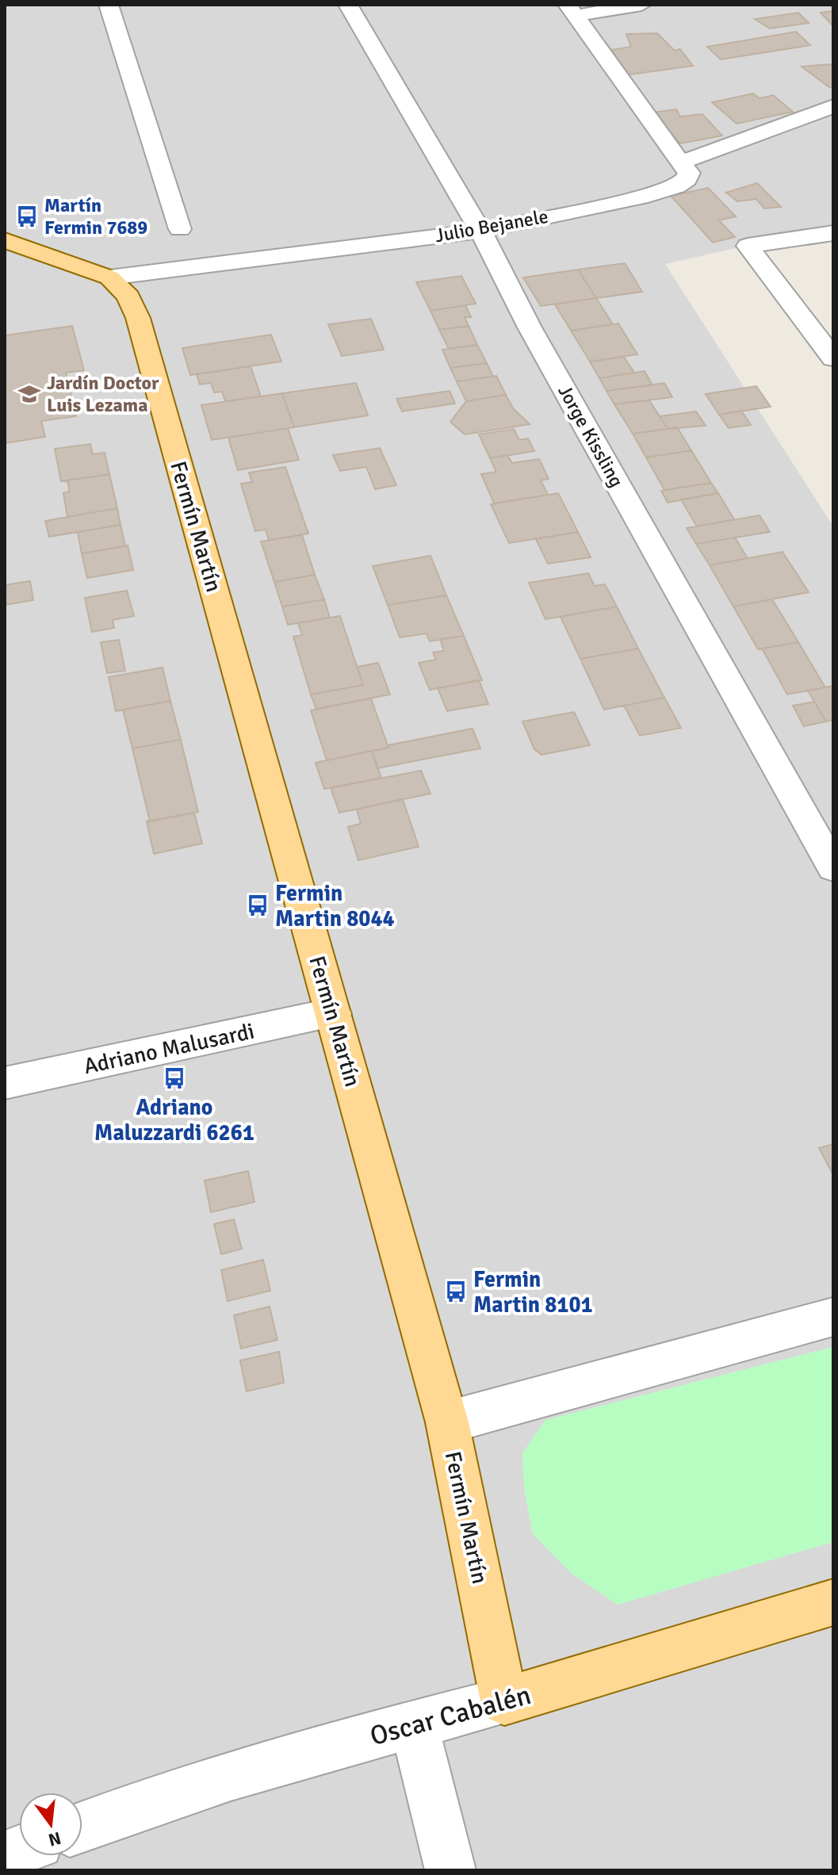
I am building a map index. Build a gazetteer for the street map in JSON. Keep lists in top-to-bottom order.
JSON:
{
  "streets": {
    "main road": ["Fermín Martín", "Oscar Cabalén"],
    "street": ["Julio Bejanele", "Jorge Kissling", "Adriano Malusardi"]
  },
  "crossings": [
    ["Julio Bejanele", "Jorge Kissling"],
    ["Julio Bejanele", "Fermín Martín"],
    ["Fermín Martín", "Adriano Malusardi"],
    ["Fermín Martín", "Oscar Cabalén"]
  ],
  "places": {
    "bus stop": [
      "Martín Fermin 7689",
      "Fermin Martin 8044",
      "Adriano Maluzzardi 6261",
      "Fermin Martin 8101"
    ],
    "school or university": ["Jardín Doctor Luis Lezama"]
  },
  "north": "bottom"
}
